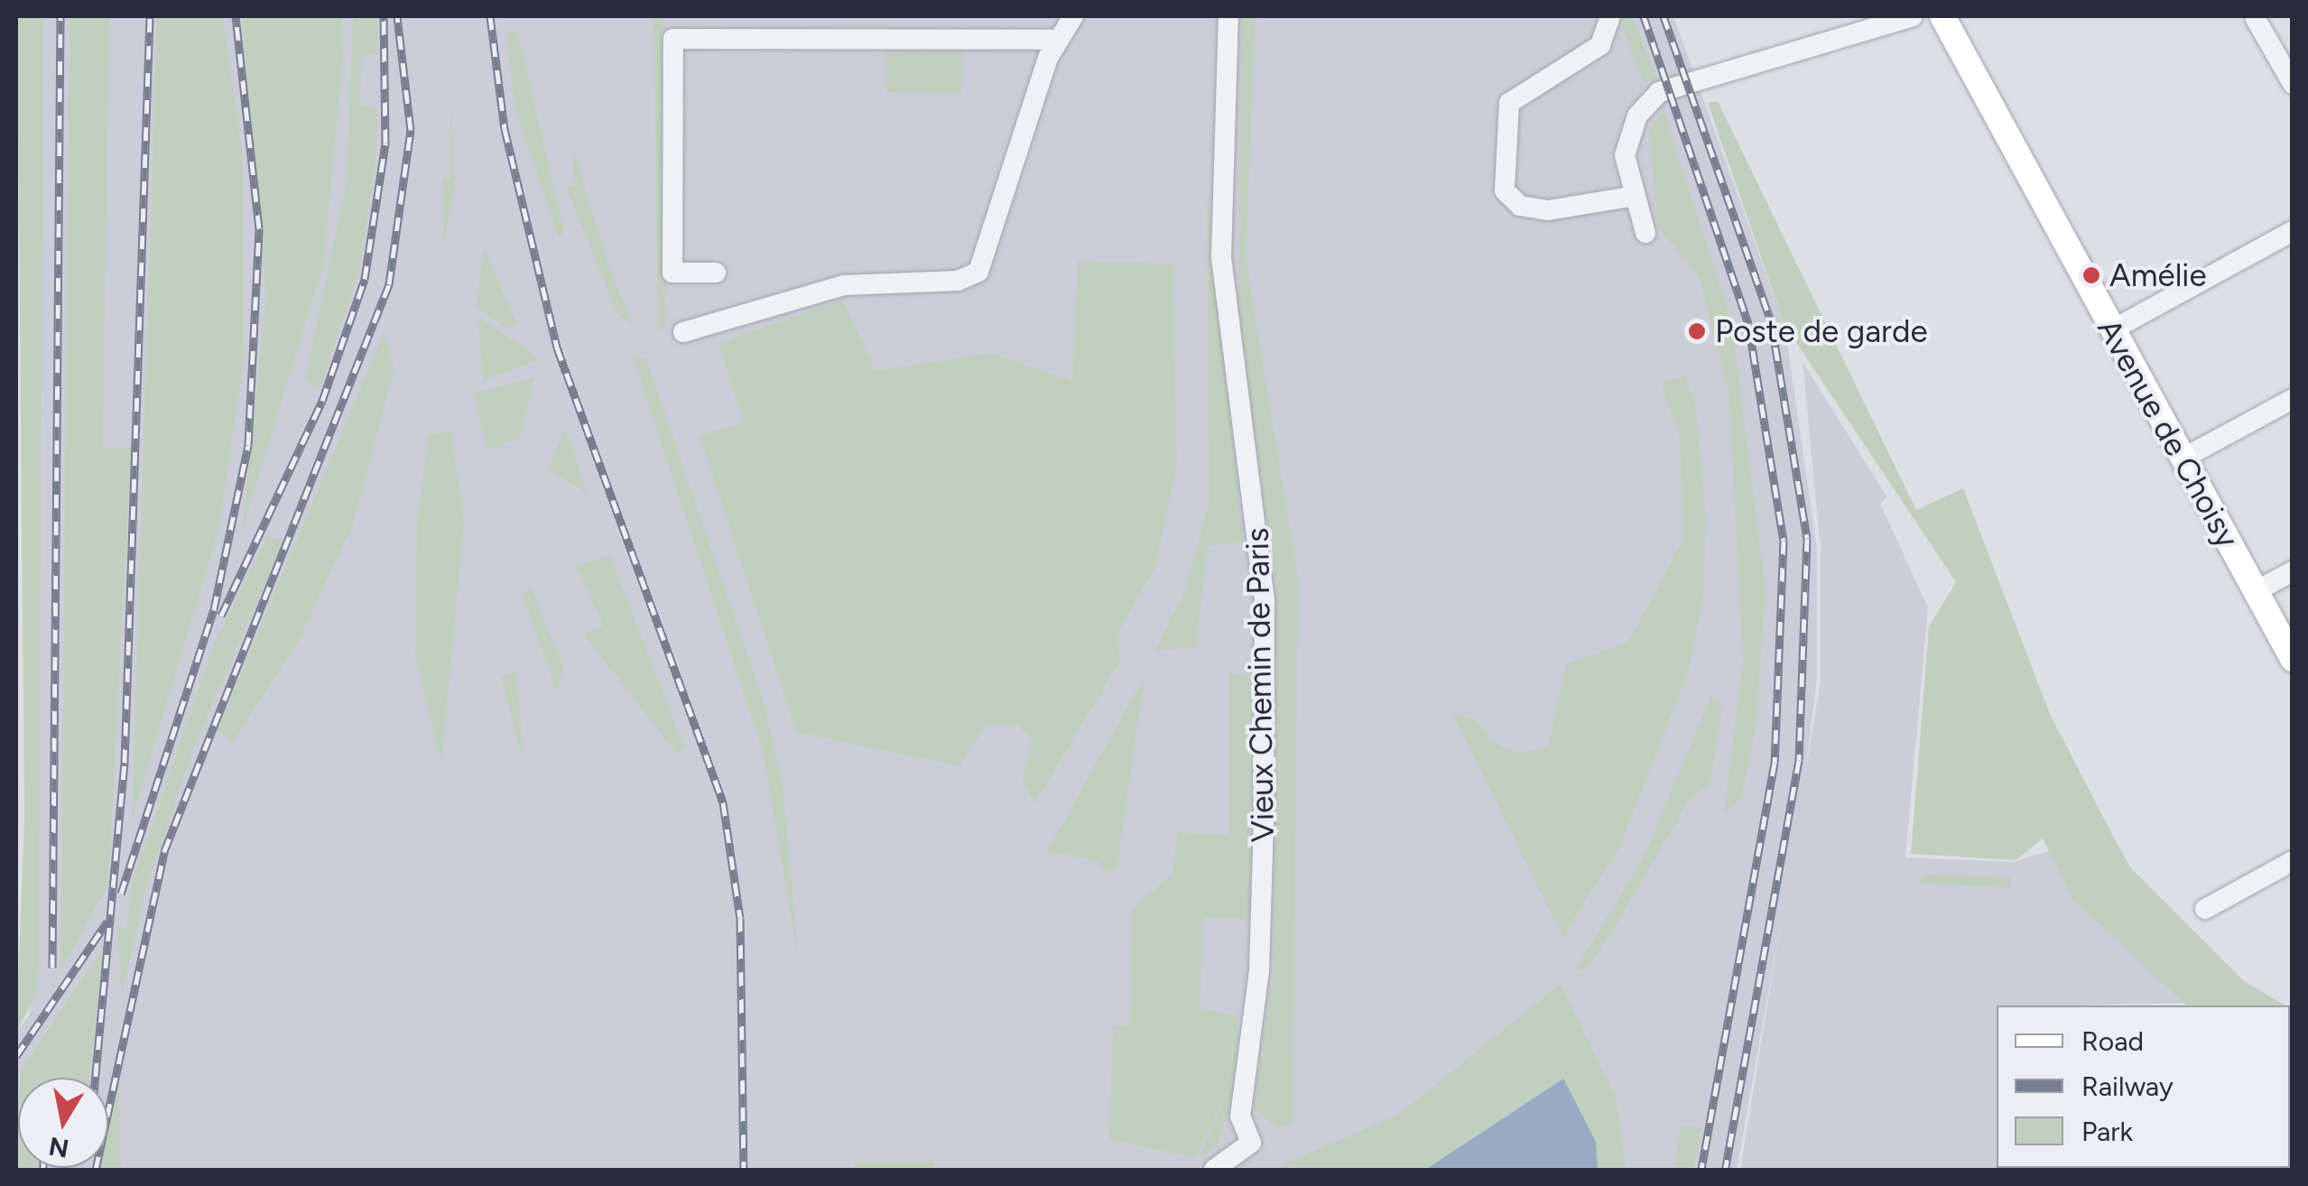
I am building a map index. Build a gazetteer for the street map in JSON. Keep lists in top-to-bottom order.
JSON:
{
  "streets": {
    "main road": ["Avenue de Choisy"],
    "street": ["Vieux Chemin de Paris"]
  },
  "places": ["Amélie", "Poste de garde"],
  "legend": ["Road", "Railway", "Park"],
  "north": "bottom"
}
